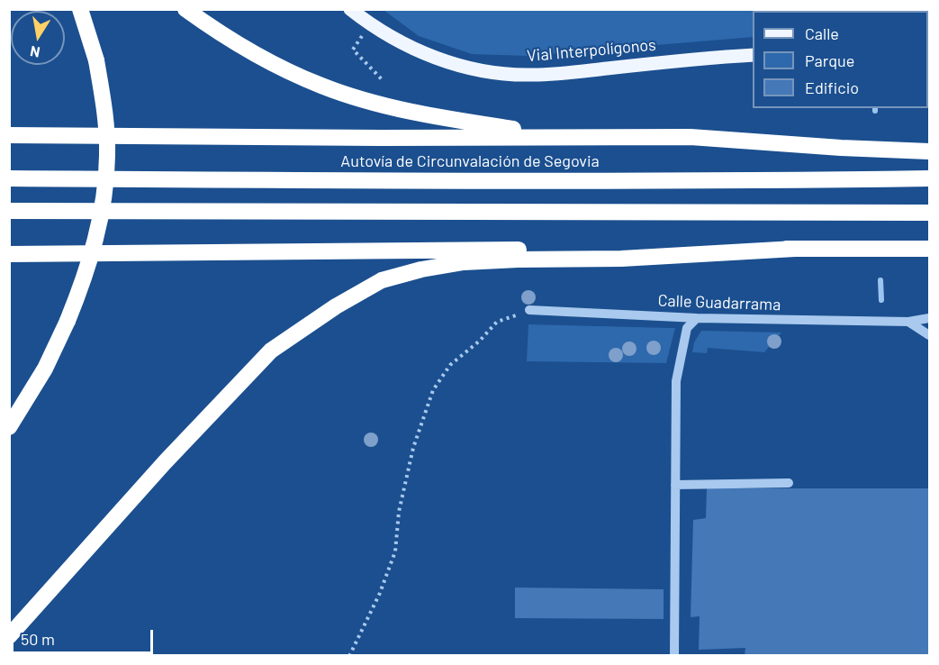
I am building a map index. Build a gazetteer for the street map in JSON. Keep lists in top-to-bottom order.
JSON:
{
  "streets": {
    "highway": ["Autovía de Circunvalación de Segovia"],
    "main road": ["Vial Interpolígonos"],
    "street": ["Calle Guadarrama"]
  },
  "legend": ["Calle", "Parque", "Edificio"],
  "scale_bar": "50 m",
  "north": "bottom"
}
